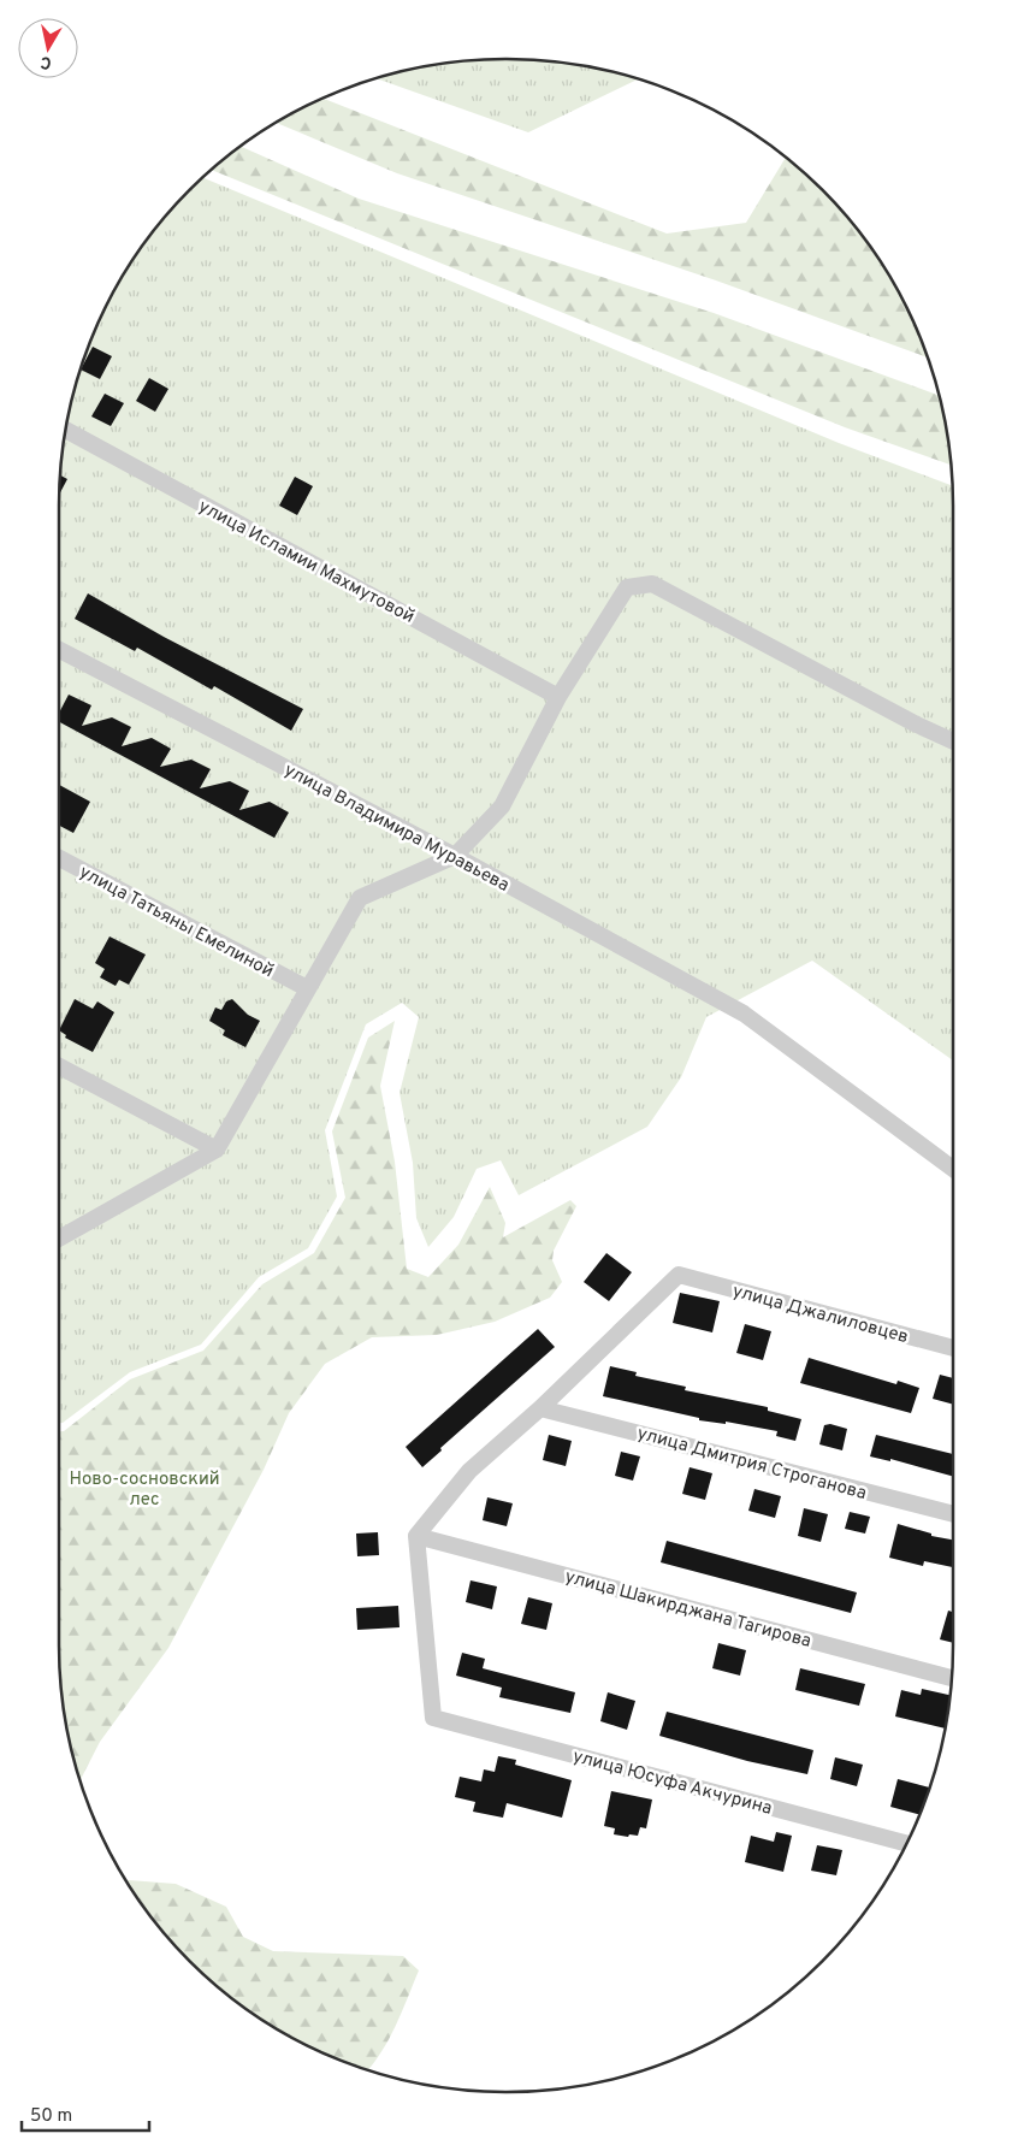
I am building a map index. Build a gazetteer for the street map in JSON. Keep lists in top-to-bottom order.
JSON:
{
  "streets": {
    "street": [
      "улица Исламии Махмутовой",
      "улица Владимира Муравьева",
      "улица Татьяны Емелиной",
      "улица Джалиловцев",
      "улица Дмитрия Строганова",
      "улица Шакирджана Тагирова",
      "улица Юсуфа Акчурина"
    ]
  },
  "crossings": [
    ["улица Джалиловцев", "улица Дмитрия Строганова"],
    ["улица Шакирджана Тагирова", "улица Юсуфа Акчурина"]
  ],
  "parks": ["Ново-сосновский лес"],
  "scale_bar": "50 m",
  "north": "bottom"
}
